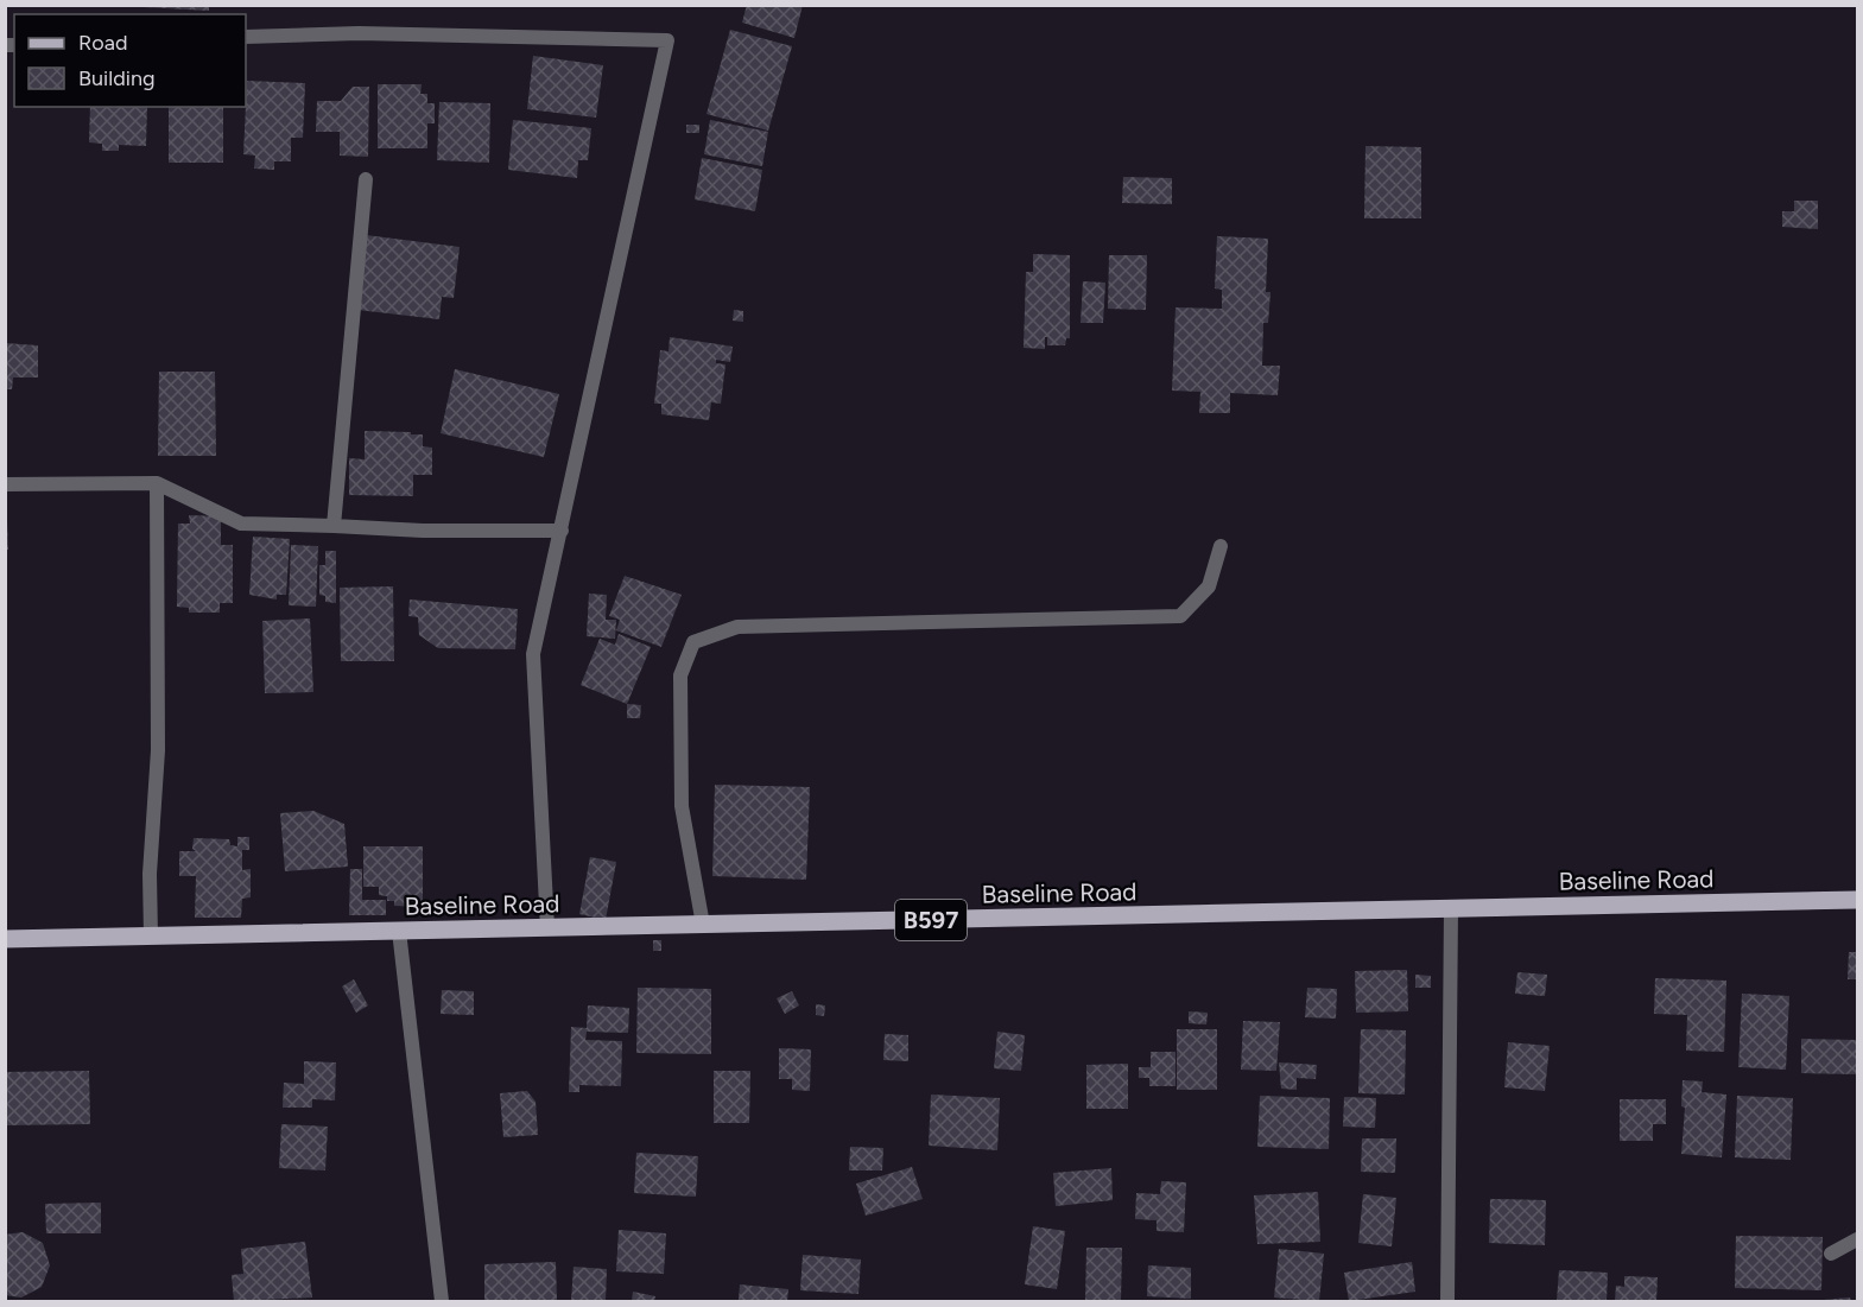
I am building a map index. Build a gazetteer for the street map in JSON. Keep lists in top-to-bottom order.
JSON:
{
  "streets": {
    "main road": ["Baseline Road", "B597"]
  },
  "legend": ["Road", "Building"]
}
